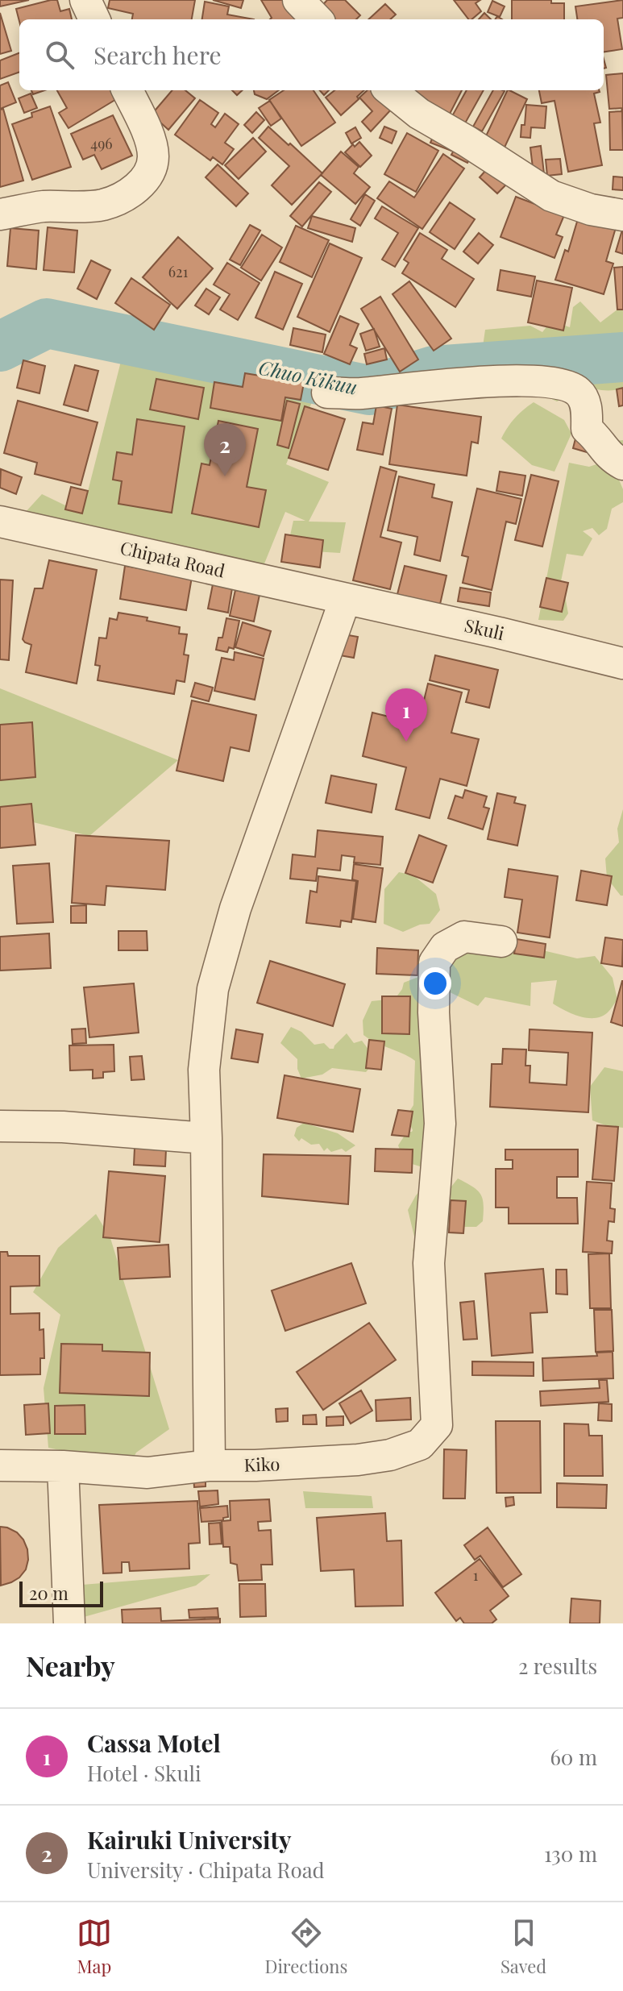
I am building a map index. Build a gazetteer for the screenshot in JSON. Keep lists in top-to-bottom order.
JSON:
{
  "streets": {
    "street": ["Chipata Road", "Skuli", "Kiko"]
  },
  "crossings": [
    ["Chipata Road", "Skuli"]
  ],
  "water": ["Chuo Kikuu"],
  "house_numbers": ["496", "621", "1"],
  "scale_bar": "20 m",
  "page": {
    "search": "Search here",
    "pins": ["2", "1"],
    "scale": "20 m",
    "heading": ["Nearby", "2 results"],
    "list": [
      {
        "mark": "1",
        "name": "Cassa Motel",
        "note": "Hotel · Skuli",
        "value": "60 m"
      },
      {
        "mark": "2",
        "name": "Kairuki University",
        "note": "University · Chipata Road",
        "value": "130 m"
      }
    ],
    "nav": ["Map", "Directions", "Saved"]
  }
}
